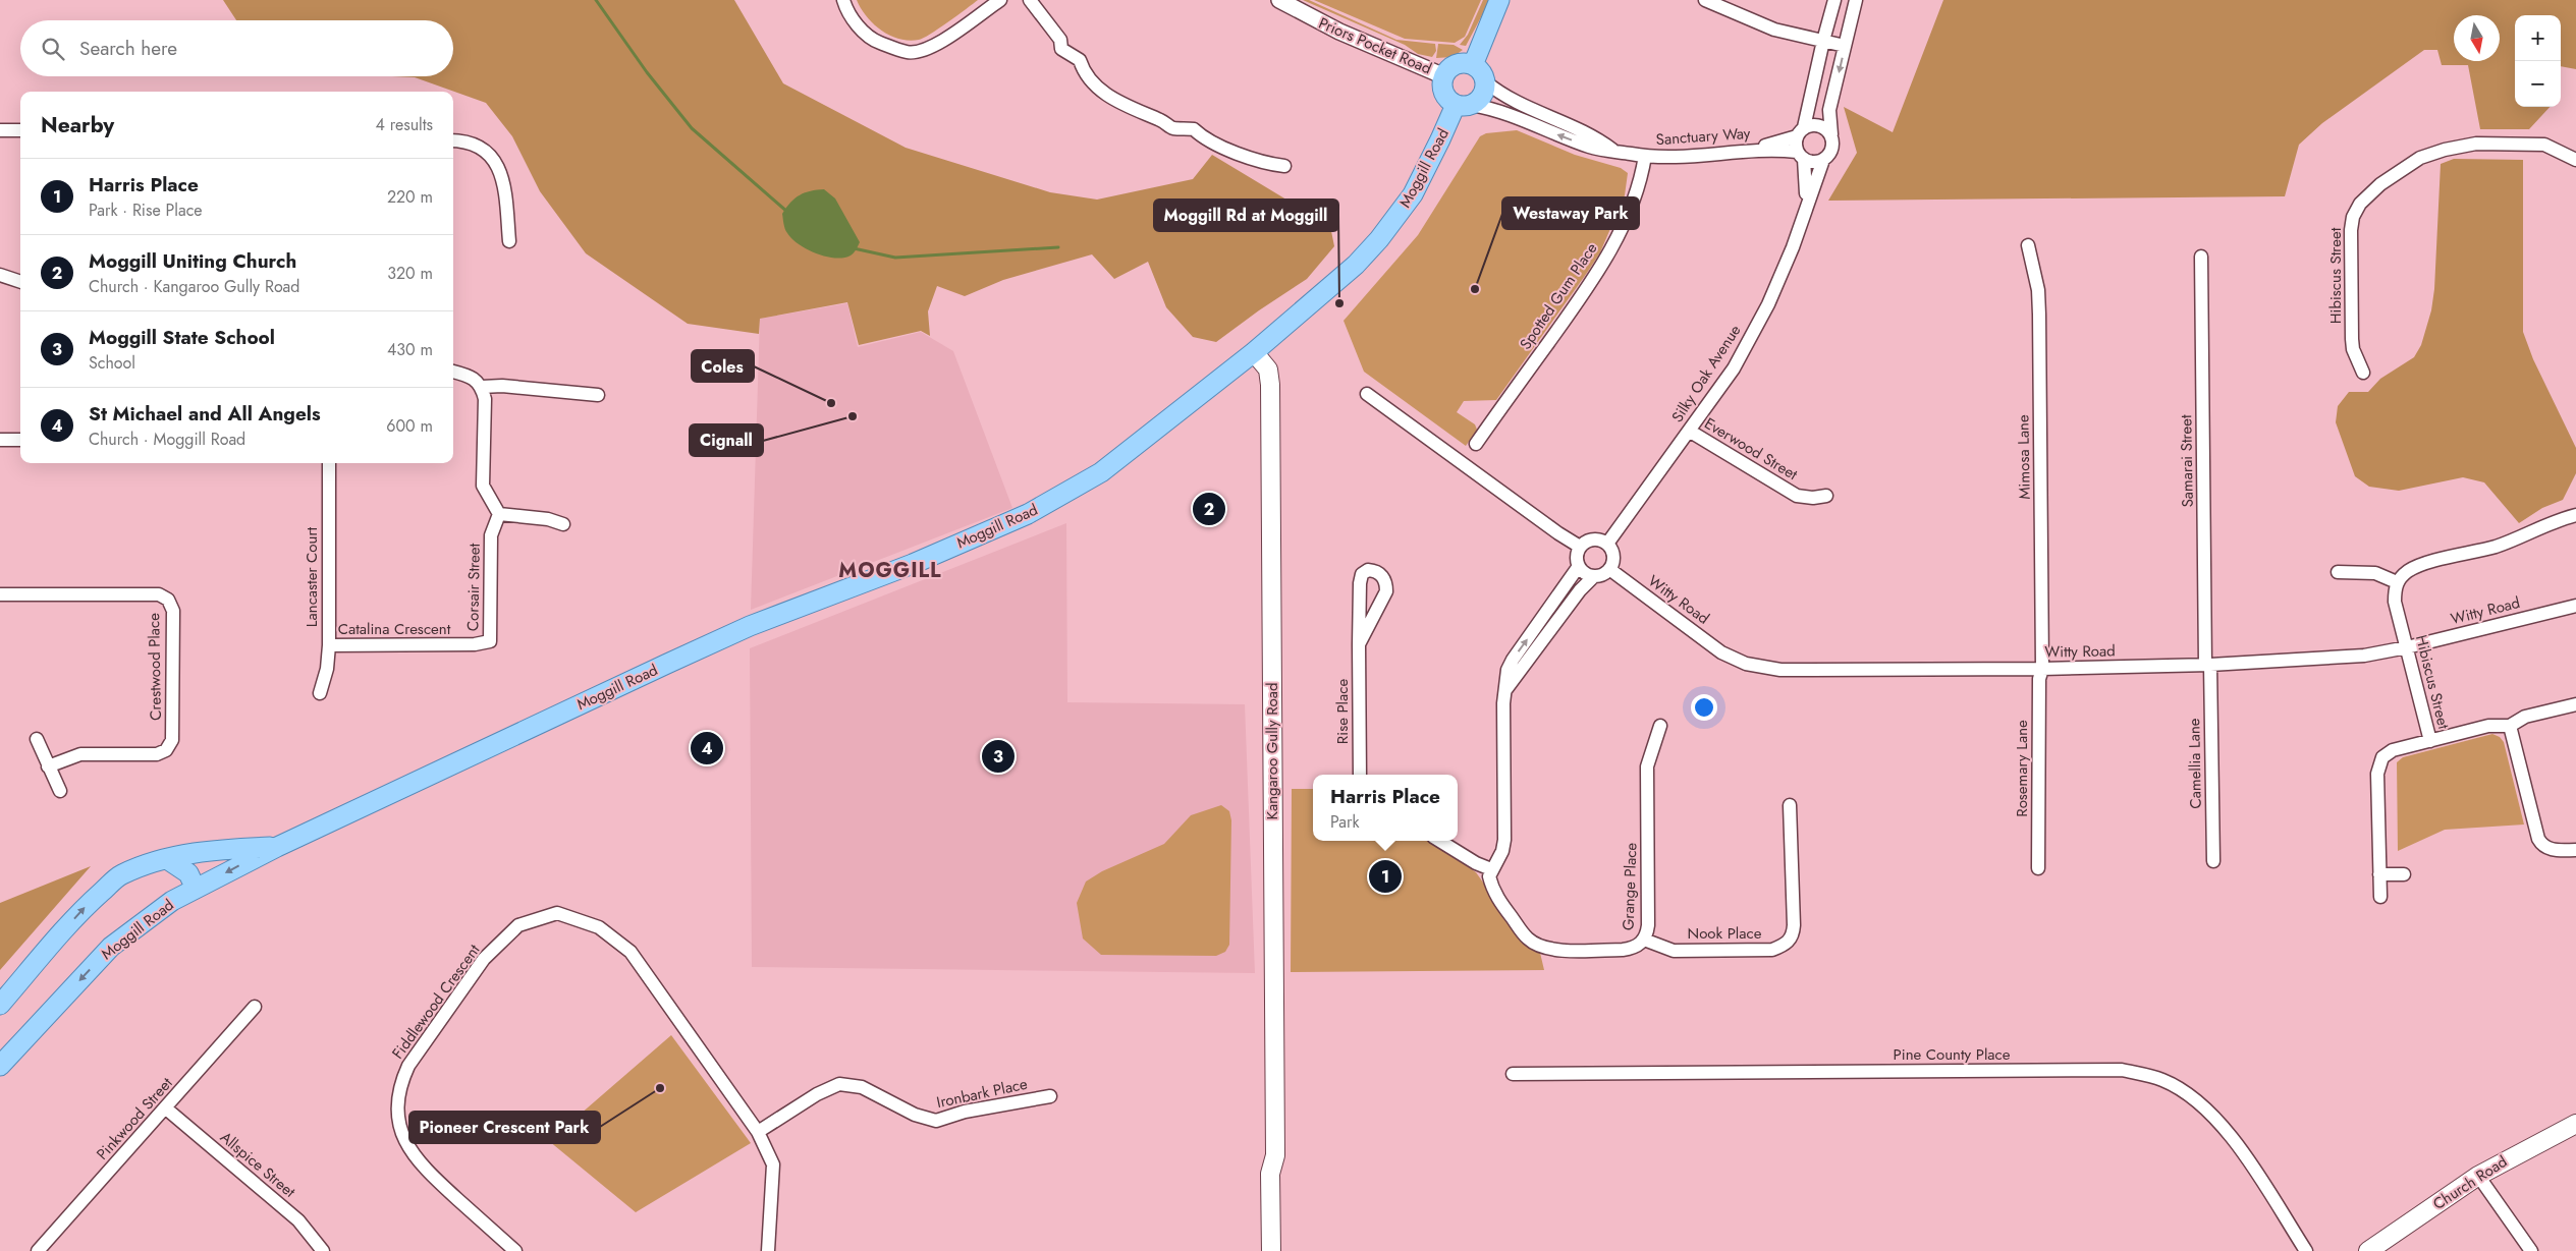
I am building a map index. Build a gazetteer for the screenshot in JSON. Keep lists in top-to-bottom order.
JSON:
{
  "streets": {
    "main road": ["Moggill Road", "Kangaroo Gully Road", "Church Road"],
    "street": [
      "Priors Pocket Road",
      "Sanctuary Way",
      "Hibiscus Street",
      "Spotted Gum Place",
      "Silky Oak Avenue",
      "Everwood Street",
      "Mimosa Lane",
      "Samarai Street",
      "Lancaster Court",
      "Corsair Street",
      "Witty Road",
      "Catalina Crescent",
      "Crestwood Place",
      "Rise Place",
      "Camellia Lane",
      "Rosemary Lane",
      "Grange Place",
      "Nook Place",
      "Fiddlewood Crescent",
      "Pine County Place",
      "Ironbark Place",
      "Pinkwood Street",
      "Allspice Street"
    ]
  },
  "crossings": [
    ["Priors Pocket Road", "Sanctuary Way"],
    ["Priors Pocket Road", "Moggill Road"],
    ["Sanctuary Way", "Moggill Road"],
    ["Sanctuary Way", "Spotted Gum Place"],
    ["Sanctuary Way", "Silky Oak Avenue"],
    ["Moggill Road", "Kangaroo Gully Road"],
    ["Hibiscus Street", "Witty Road"],
    ["Silky Oak Avenue", "Everwood Street"],
    ["Silky Oak Avenue", "Witty Road"],
    ["Mimosa Lane", "Witty Road"],
    ["Mimosa Lane", "Rosemary Lane"],
    ["Samarai Street", "Witty Road"],
    ["Samarai Street", "Camellia Lane"],
    ["Lancaster Court", "Catalina Crescent"],
    ["Corsair Street", "Catalina Crescent"],
    ["Witty Road", "Camellia Lane"],
    ["Witty Road", "Rosemary Lane"],
    ["Grange Place", "Nook Place"],
    ["Fiddlewood Crescent", "Ironbark Place"],
    ["Pinkwood Street", "Allspice Street"]
  ],
  "districts": ["MOGGILL"],
  "places": [
    "Westaway Park",
    "Moggill Rd at Moggill",
    "Coles",
    "Cignall",
    "Pioneer Crescent Park"
  ],
  "north": "bottom",
  "page": {
    "map_buttons": ["+", "−"],
    "search": "Search here",
    "heading": ["Nearby", "4 results"],
    "list": [
      {
        "mark": "1",
        "name": "Harris Place",
        "note": "Park · Rise Place",
        "value": "220 m"
      },
      {
        "mark": "2",
        "name": "Moggill Uniting Church",
        "note": "Church · Kangaroo Gully Road",
        "value": "320 m"
      },
      {
        "mark": "3",
        "name": "Moggill State School",
        "note": "School",
        "value": "430 m"
      },
      {
        "mark": "4",
        "name": "St Michael and All Angels",
        "note": "Church · Moggill Road",
        "value": "600 m"
      }
    ],
    "pins": [
      "2",
      "4",
      "3",
      "1"
    ],
    "popup": ["Harris Place", "Park"]
  }
}
